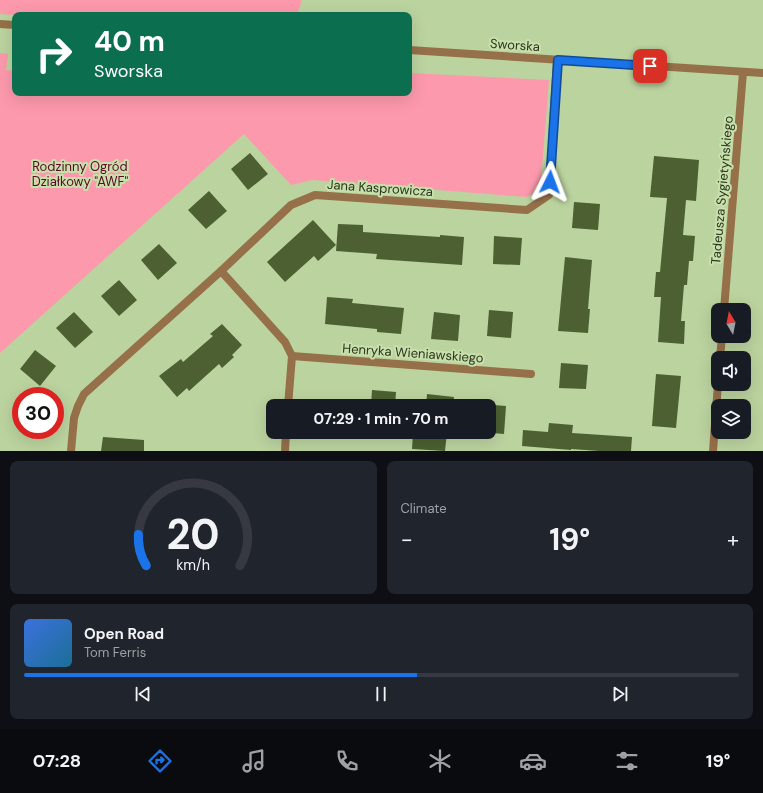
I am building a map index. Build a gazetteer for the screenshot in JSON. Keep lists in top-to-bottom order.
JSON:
{
  "streets": {
    "street": [
      "Sworska",
      "Jana Kasprowicza",
      "Tadeusza Sygietyńskiego",
      "Henryka Wieniawskiego"
    ]
  },
  "crossings": [
    ["Sworska", "Jana Kasprowicza"],
    ["Sworska", "Tadeusza Sygietyńskiego"]
  ],
  "parks": ["Rodzinny Ogród Działkowy \"AWF\""],
  "north": "top",
  "page": {
    "turn": ["40 m", "Sworska"],
    "limit": "30",
    "trip": "07:29 · 1 min · 70 m",
    "tile": "Climate",
    "heat": ["−", "19°", "+"],
    "song": ["Open Road", "Tom Ferris"],
    "tabs": ["07:28", "19°"],
    "gauge": ["20", "km/h"]
  }
}
